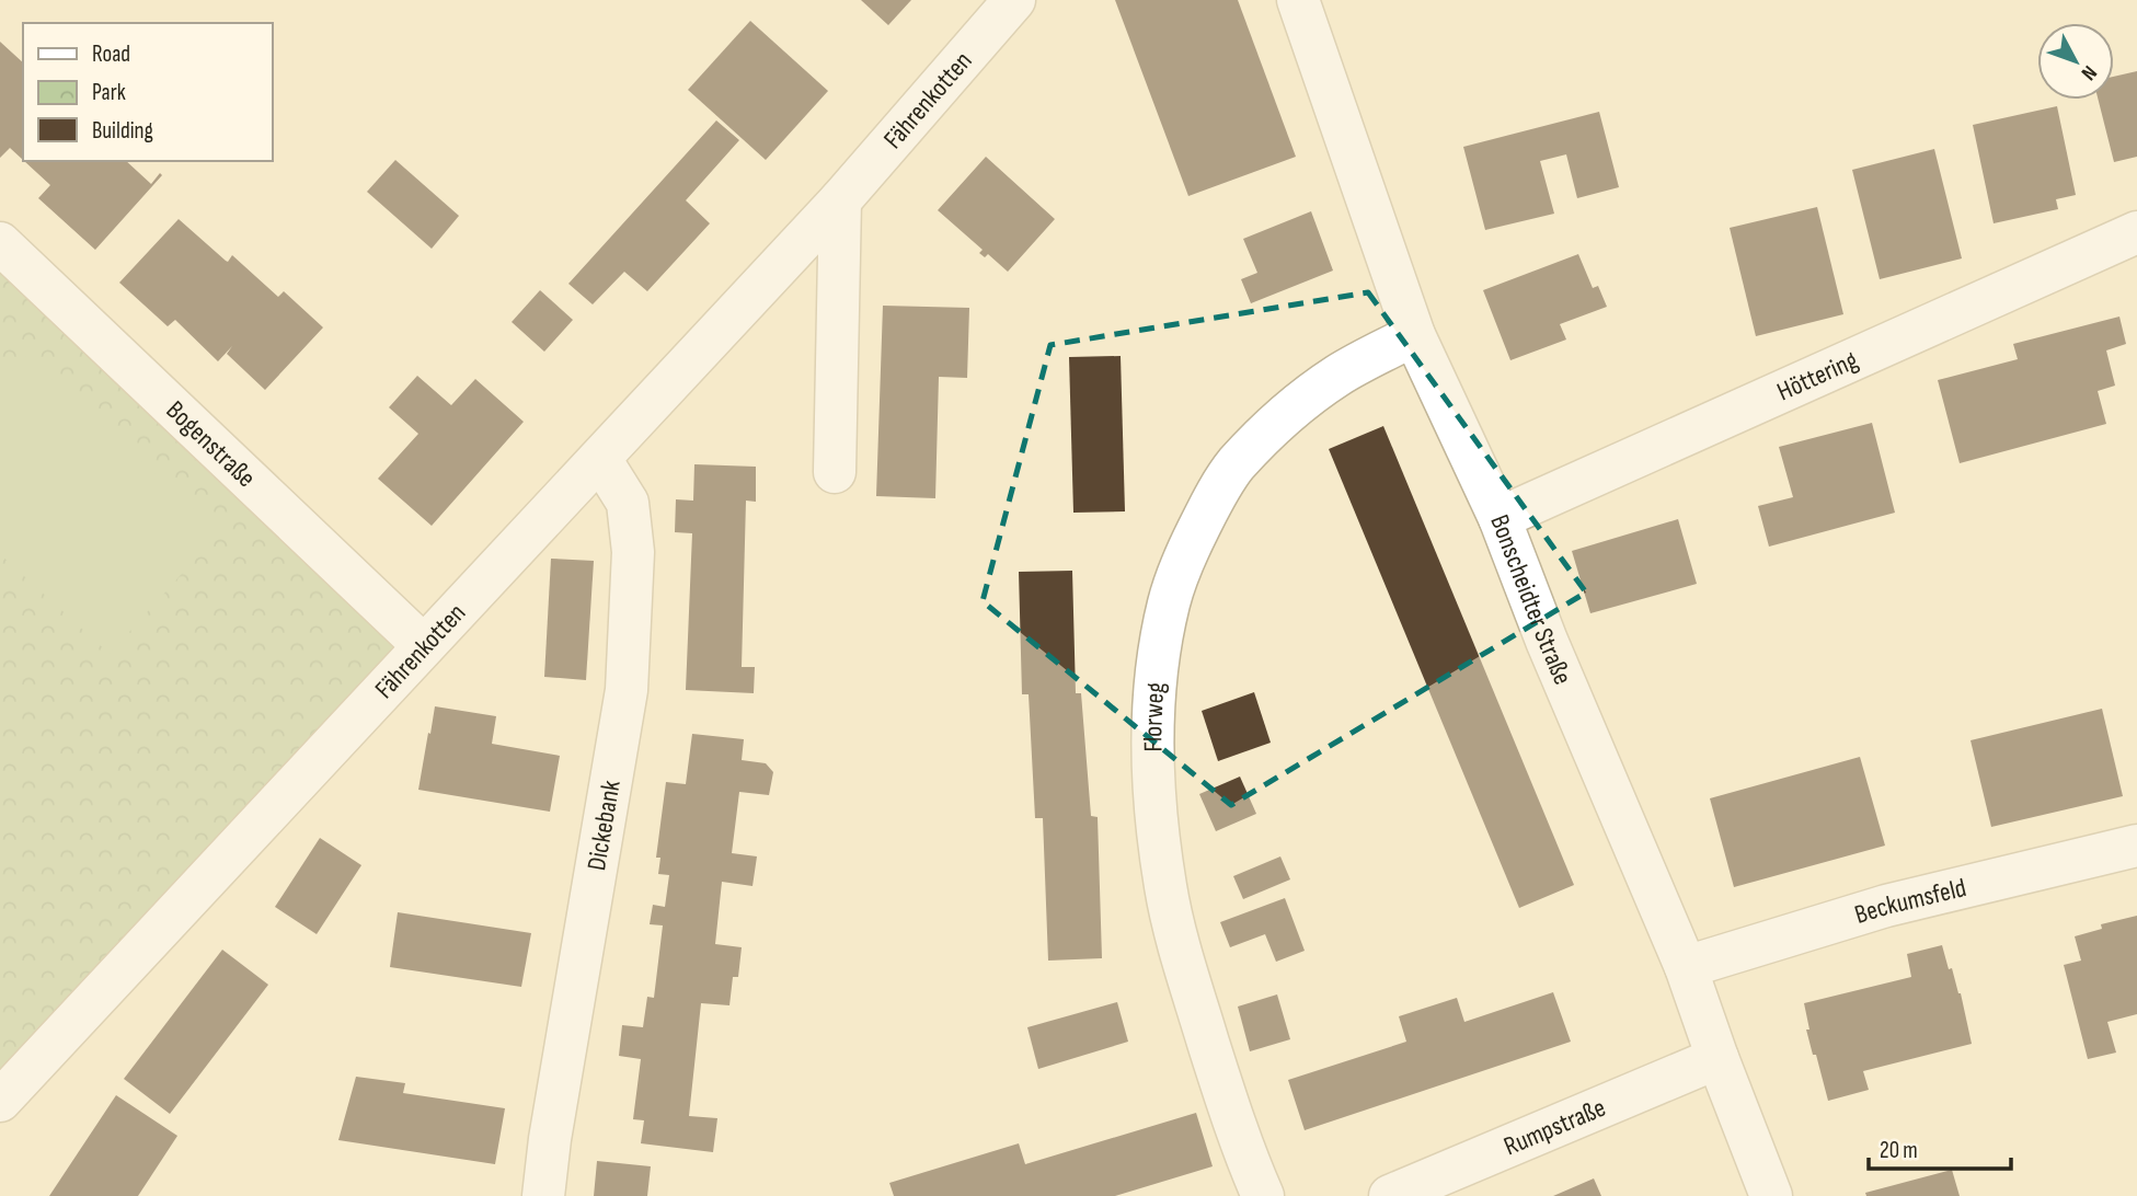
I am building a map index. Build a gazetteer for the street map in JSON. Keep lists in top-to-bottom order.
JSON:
{
  "streets": {
    "street": [
      "Fährenkotten",
      "Höttering",
      "Bogenstraße",
      "Bonscheidter Straße",
      "Florweg",
      "Dickebank",
      "Beckumsfeld",
      "Rumpstraße"
    ]
  },
  "crossings": [
    ["Fährenkotten", "Bogenstraße"],
    ["Fährenkotten", "Dickebank"],
    ["Höttering", "Bonscheidter Straße"],
    ["Bonscheidter Straße", "Florweg"],
    ["Bonscheidter Straße", "Beckumsfeld"],
    ["Bonscheidter Straße", "Rumpstraße"]
  ],
  "legend": ["Road", "Park", "Building"],
  "scale_bar": "20 m",
  "north": "bottom right"
}
